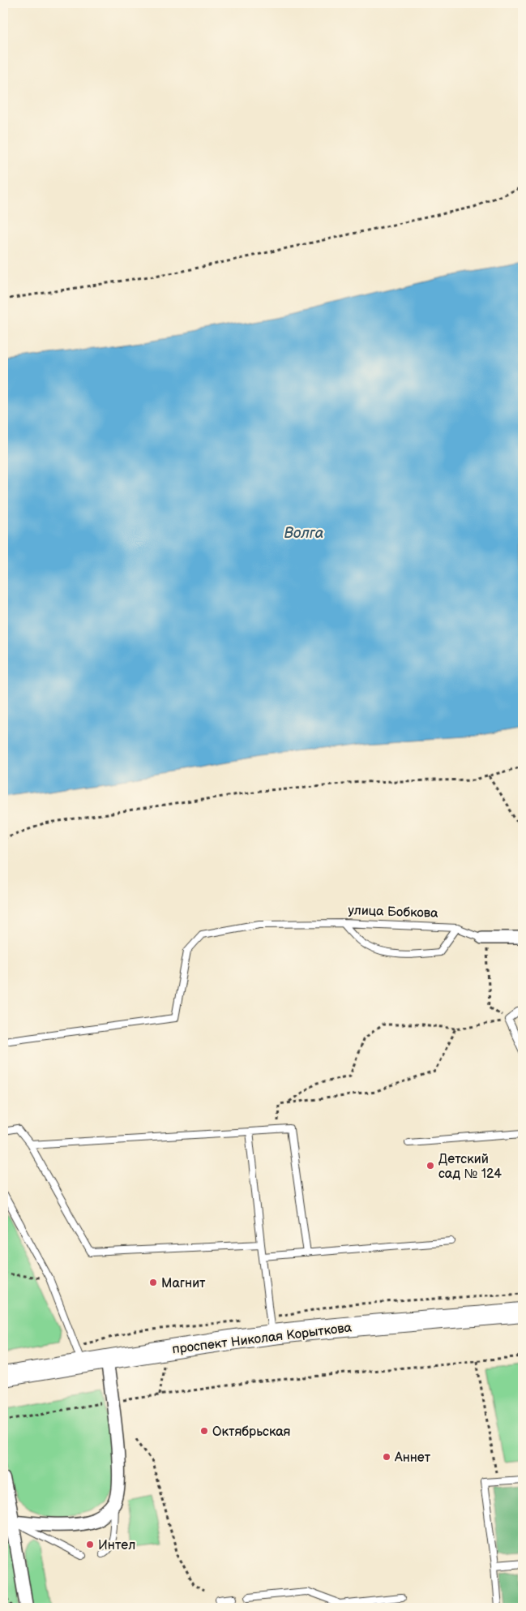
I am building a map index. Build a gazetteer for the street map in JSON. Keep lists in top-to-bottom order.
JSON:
{
  "streets": {
    "main road": ["проспект Николая Корыткова"],
    "street": ["улица Бобкова"]
  },
  "water": ["Волга"],
  "places": [
    "Детский сад № 124",
    "Магнит",
    "Октябрьская",
    "Аннет",
    "Интел"
  ]
}
